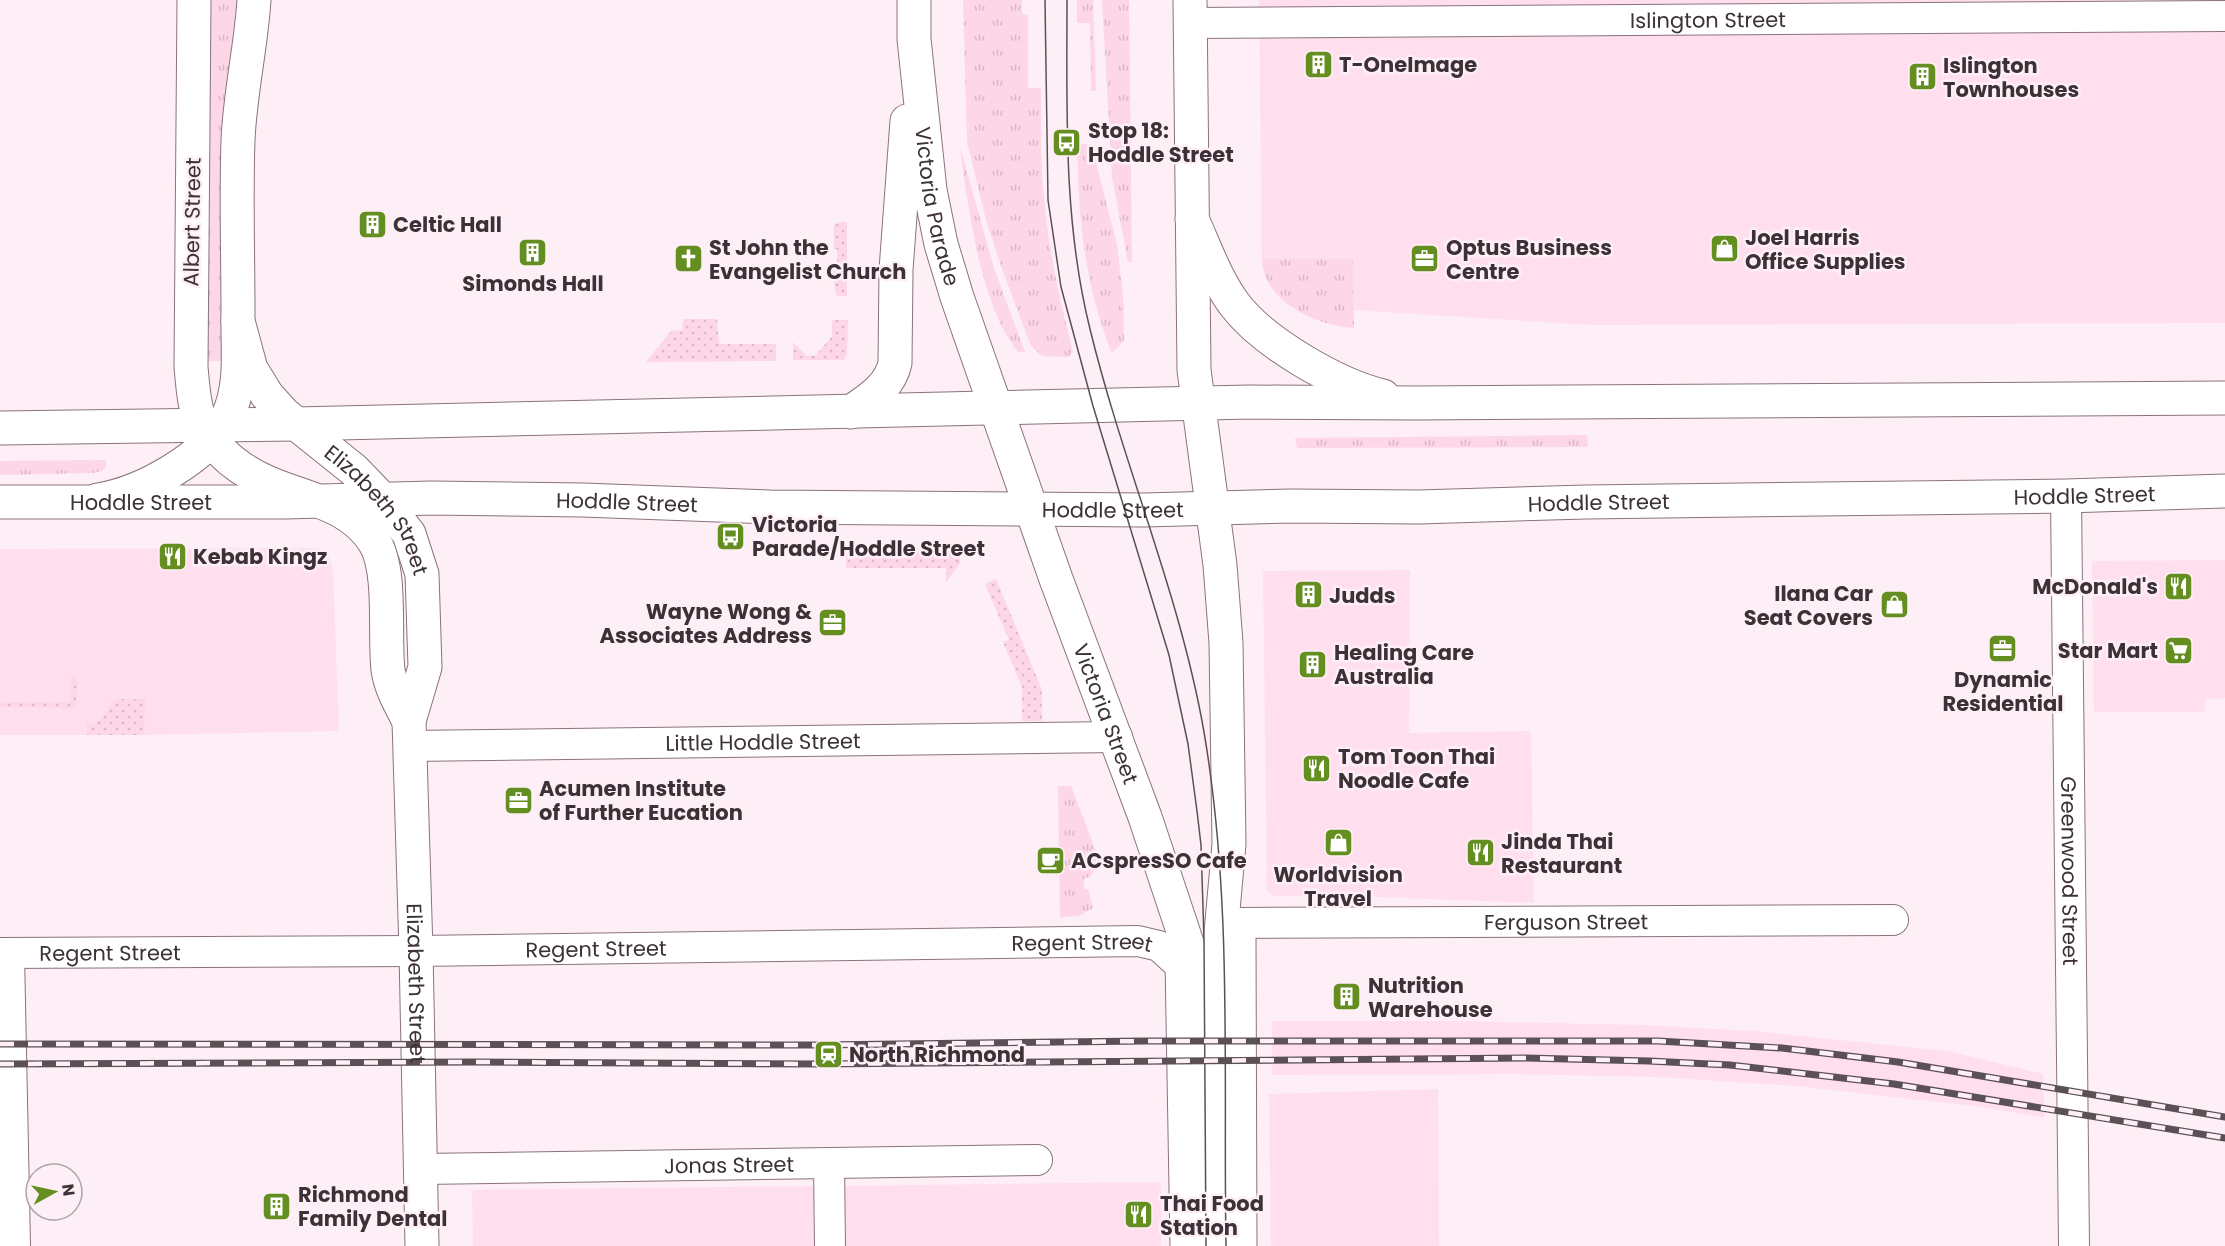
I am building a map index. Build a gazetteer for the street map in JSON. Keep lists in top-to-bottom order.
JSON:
{
  "streets": {
    "main road": [
      "Victoria Parade",
      "Albert Street",
      "Hoddle Street",
      "Elizabeth Street",
      "Victoria Street"
    ],
    "street": [
      "Islington Street",
      "Little Hoddle Street",
      "Greenwood Street",
      "Ferguson Street",
      "Regent Street",
      "Jonas Street"
    ]
  },
  "crossings": [
    ["Victoria Parade", "Victoria Street"],
    ["Albert Street", "Hoddle Street"],
    ["Albert Street", "Elizabeth Street"],
    ["Hoddle Street", "Elizabeth Street"],
    ["Hoddle Street", "Victoria Street"],
    ["Hoddle Street", "Greenwood Street"],
    ["Elizabeth Street", "Little Hoddle Street"],
    ["Elizabeth Street", "Regent Street"],
    ["Elizabeth Street", "Jonas Street"],
    ["Victoria Street", "Little Hoddle Street"]
  ],
  "places": {
    "building": [
      "T-OneImage",
      "Islington Townhouses",
      "Celtic Hall",
      "Simonds Hall",
      "Judds",
      "Healing Care Australia",
      "Nutrition Warehouse",
      "Richmond Family Dental"
    ],
    "bus stop": ["Stop 18: Hoddle Street", "Victoria Parade/Hoddle Street"],
    "shop": ["Joel Harris Office Supplies", "Ilana Car Seat Covers", "Worldvision Travel"],
    "church": ["St John the Evangelist Church"],
    "office": [
      "Optus Business Centre",
      "Wayne Wong & Associates Address",
      "Dynamic Residential",
      "Acumen Institute of Further Eucation"
    ],
    "restaurant": [
      "Kebab Kingz",
      "McDonald's",
      "Tom Toon Thai Noodle Cafe",
      "Jinda Thai Restaurant",
      "Thai Food Station"
    ],
    "supermarket": ["Star Mart"],
    "cafe": ["ACspresSO Cafe"],
    "station": ["North Richmond"]
  },
  "north": "right"
}
